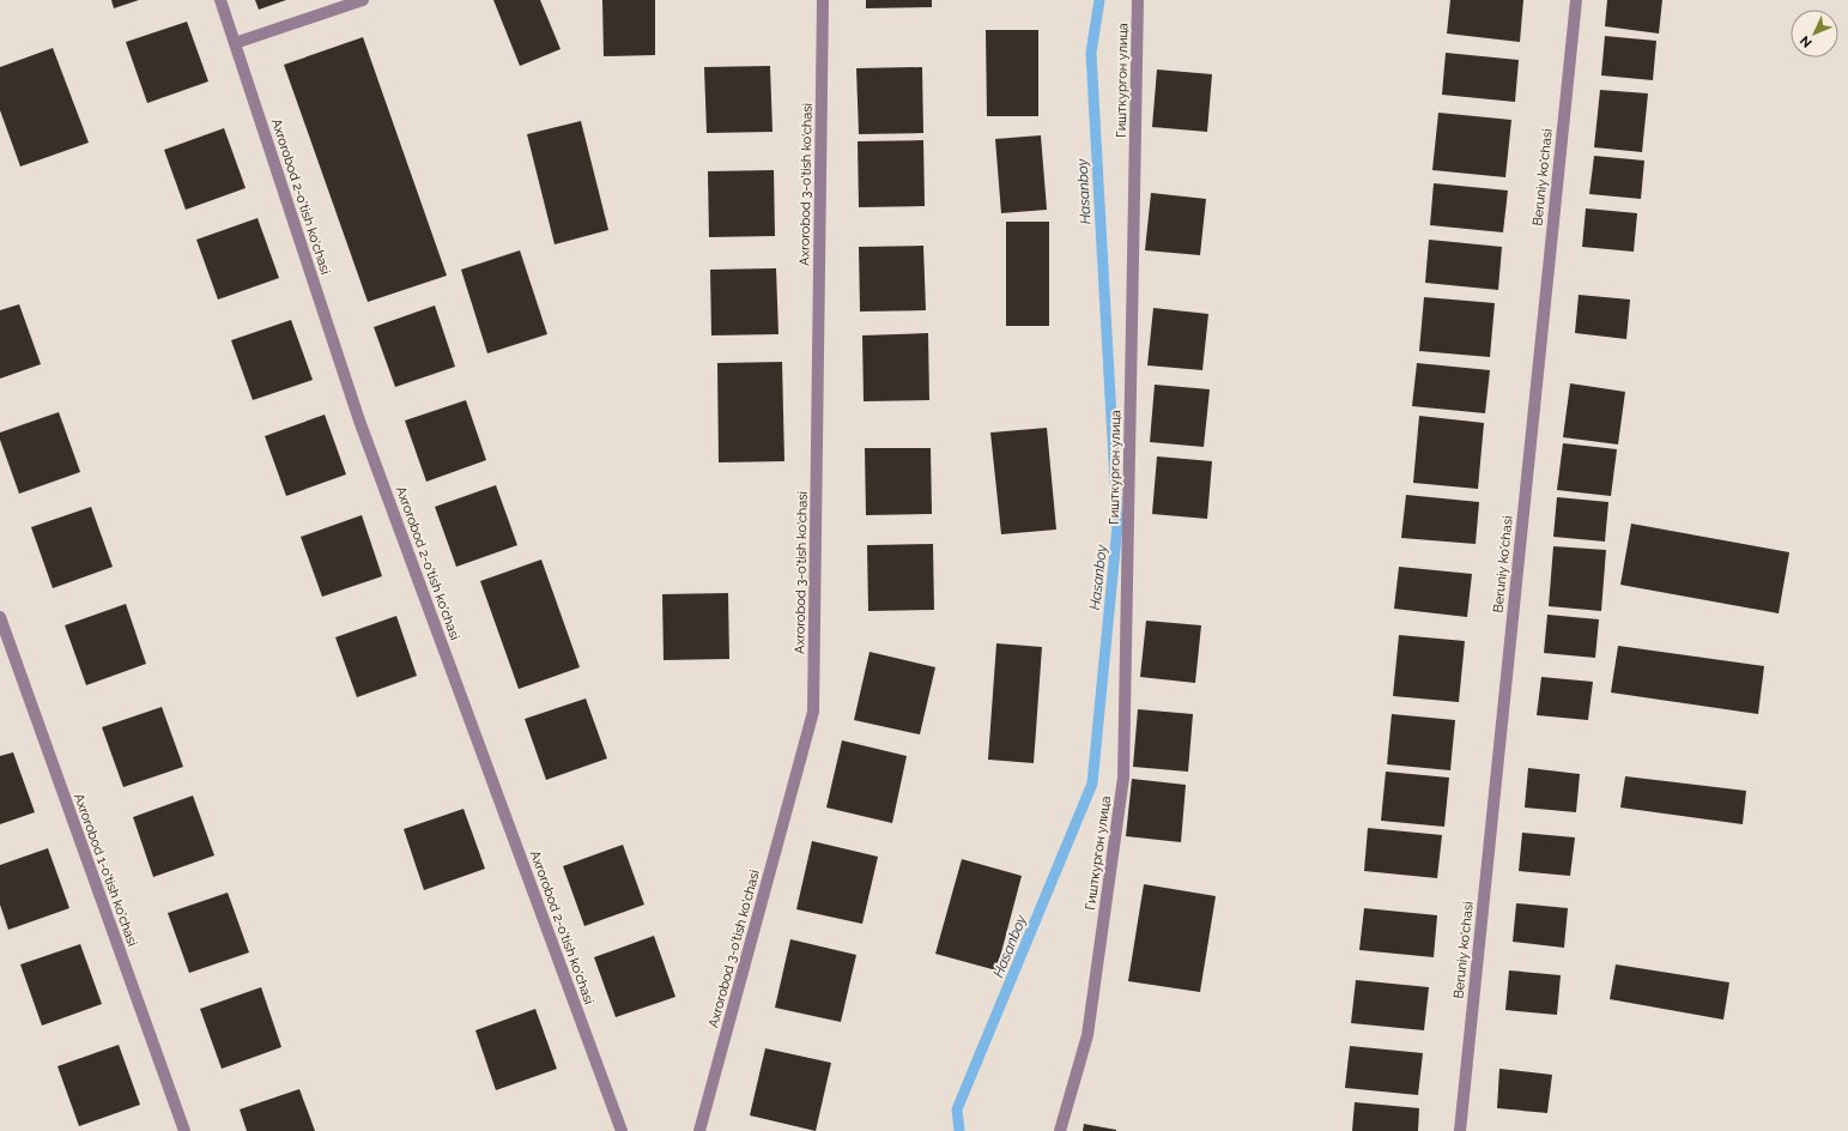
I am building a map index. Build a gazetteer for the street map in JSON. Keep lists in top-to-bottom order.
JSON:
{
  "streets": {
    "street": [
      "Гишткургон улица",
      "Beruniy ko'chasi",
      "Axrorobod 3-o'tish ko'chasi",
      "Axrorobod 2-o'tish ko'chasi",
      "Axrorobod 1-o'tish ko'chasi"
    ]
  },
  "water": ["Hasanboy"],
  "north": "bottom left"
}
